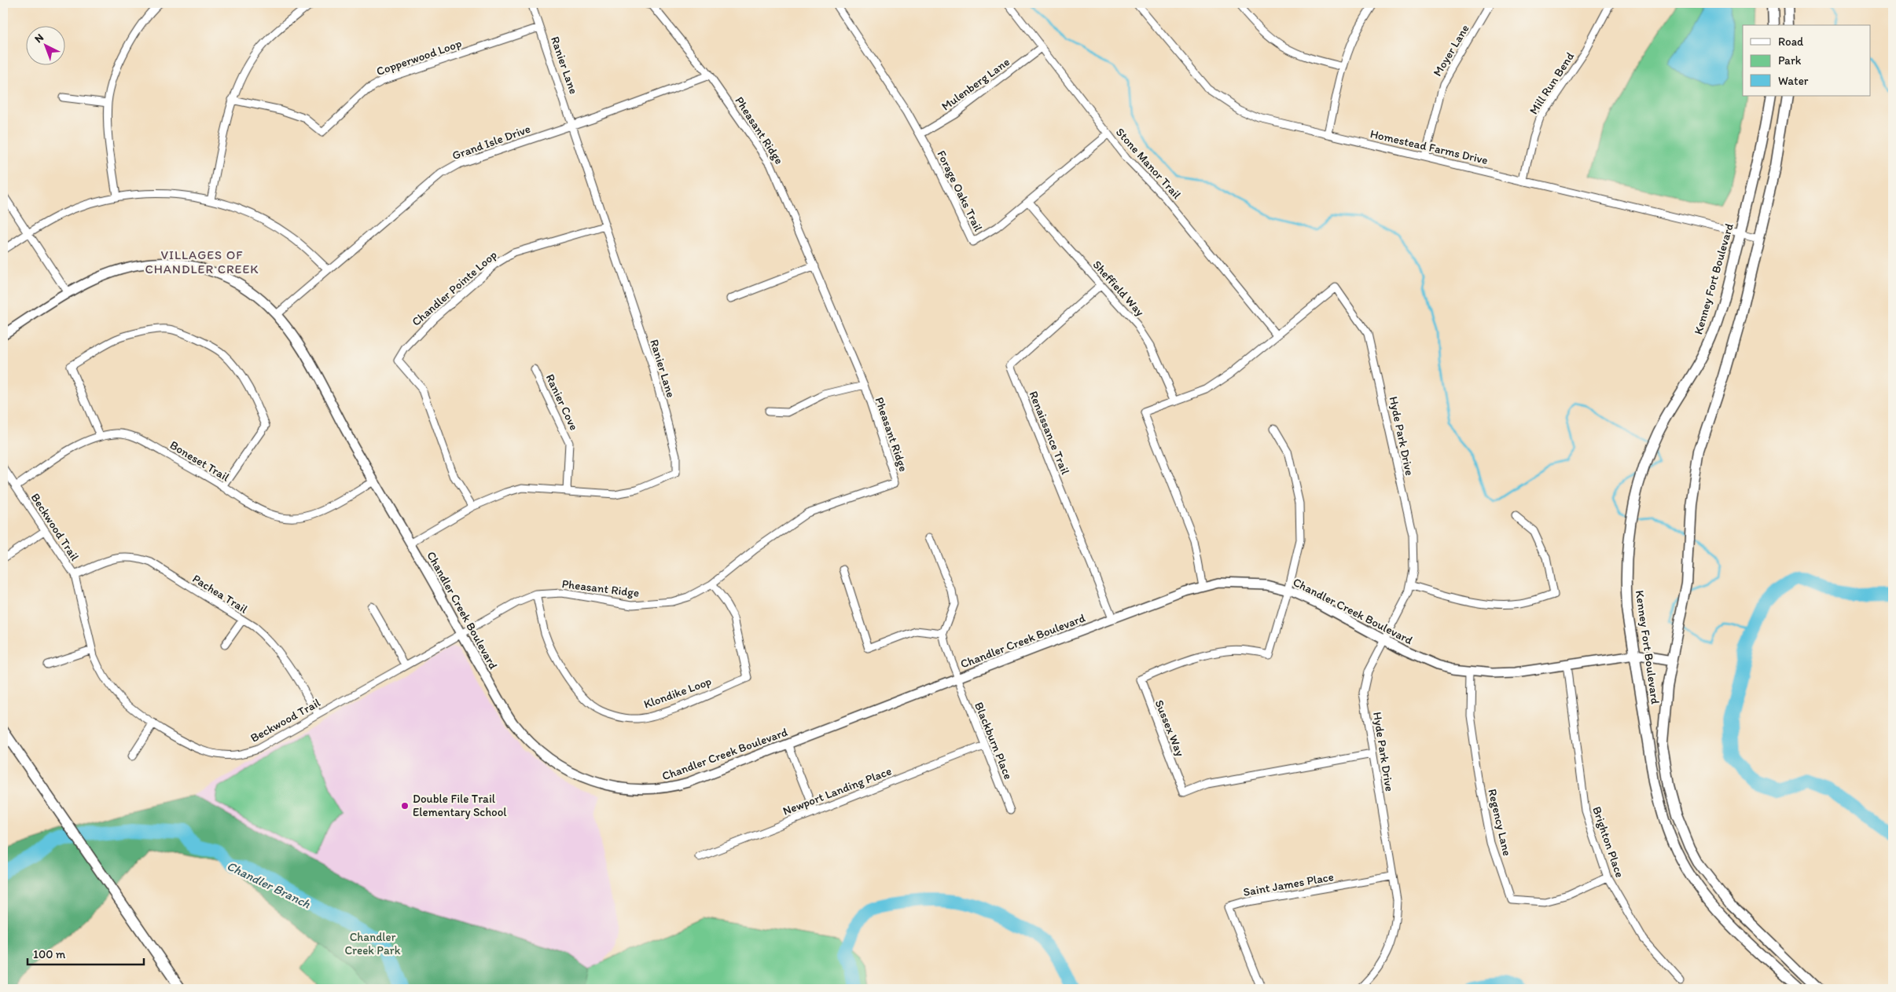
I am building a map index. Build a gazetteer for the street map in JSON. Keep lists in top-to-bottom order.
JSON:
{
  "streets": {
    "main road": ["Kenney Fort Boulevard"],
    "street": [
      "Moyer Lane",
      "Copperwood Loop",
      "Ranier Lane",
      "Mill Run Bend",
      "Mulenberg Lane",
      "Pheasant Ridge",
      "Grand Isle Drive",
      "Homestead Farms Drive",
      "Stone Manor Trail",
      "Forage Oaks Trail",
      "Chandler Pointe Loop",
      "Sheffield Way",
      "Ranier Cove",
      "Renaissance Trail",
      "Hyde Park Drive",
      "Boneset Trail",
      "Beckwood Trail",
      "Pachea Trail",
      "Chandler Creek Boulevard",
      "Klondike Loop",
      "Sussex Way",
      "Blackburn Place",
      "Newport Landing Place",
      "Regency Lane",
      "Brighton Place",
      "Saint James Place"
    ]
  },
  "crossings": [
    ["Moyer Lane", "Homestead Farms Drive"],
    ["Copperwood Loop", "Ranier Lane"],
    ["Ranier Lane", "Grand Isle Drive"],
    ["Ranier Lane", "Chandler Pointe Loop"],
    ["Ranier Lane", "Ranier Cove"],
    ["Ranier Lane", "Chandler Creek Boulevard"],
    ["Mill Run Bend", "Homestead Farms Drive"],
    ["Mulenberg Lane", "Stone Manor Trail"],
    ["Mulenberg Lane", "Forage Oaks Trail"],
    ["Pheasant Ridge", "Grand Isle Drive"],
    ["Pheasant Ridge", "Beckwood Trail"],
    ["Pheasant Ridge", "Chandler Creek Boulevard"],
    ["Pheasant Ridge", "Klondike Loop"],
    ["Grand Isle Drive", "Chandler Creek Boulevard"],
    ["Homestead Farms Drive", "Kenney Fort Boulevard"],
    ["Stone Manor Trail", "Forage Oaks Trail"],
    ["Stone Manor Trail", "Hyde Park Drive"],
    ["Forage Oaks Trail", "Sheffield Way"],
    ["Kenney Fort Boulevard", "Chandler Creek Boulevard"],
    ["Sheffield Way", "Renaissance Trail"],
    ["Sheffield Way", "Hyde Park Drive"],
    ["Renaissance Trail", "Chandler Creek Boulevard"],
    ["Hyde Park Drive", "Chandler Creek Boulevard"],
    ["Hyde Park Drive", "Sussex Way"],
    ["Hyde Park Drive", "Saint James Place"],
    ["Boneset Trail", "Beckwood Trail"],
    ["Boneset Trail", "Chandler Creek Boulevard"],
    ["Beckwood Trail", "Pachea Trail"],
    ["Beckwood Trail", "Chandler Creek Boulevard"],
    ["Chandler Creek Boulevard", "Sussex Way"],
    ["Chandler Creek Boulevard", "Blackburn Place"],
    ["Chandler Creek Boulevard", "Regency Lane"],
    ["Chandler Creek Boulevard", "Brighton Place"],
    ["Blackburn Place", "Newport Landing Place"],
    ["Regency Lane", "Brighton Place"]
  ],
  "districts": ["VILLAGES OF CHANDLER CREEK"],
  "water": ["Chandler Branch"],
  "parks": ["Chandler Creek Park"],
  "places": ["Double File Trail Elementary School"],
  "legend": ["Road", "Park", "Water"],
  "scale_bar": "100 m",
  "north": "top left"
}
